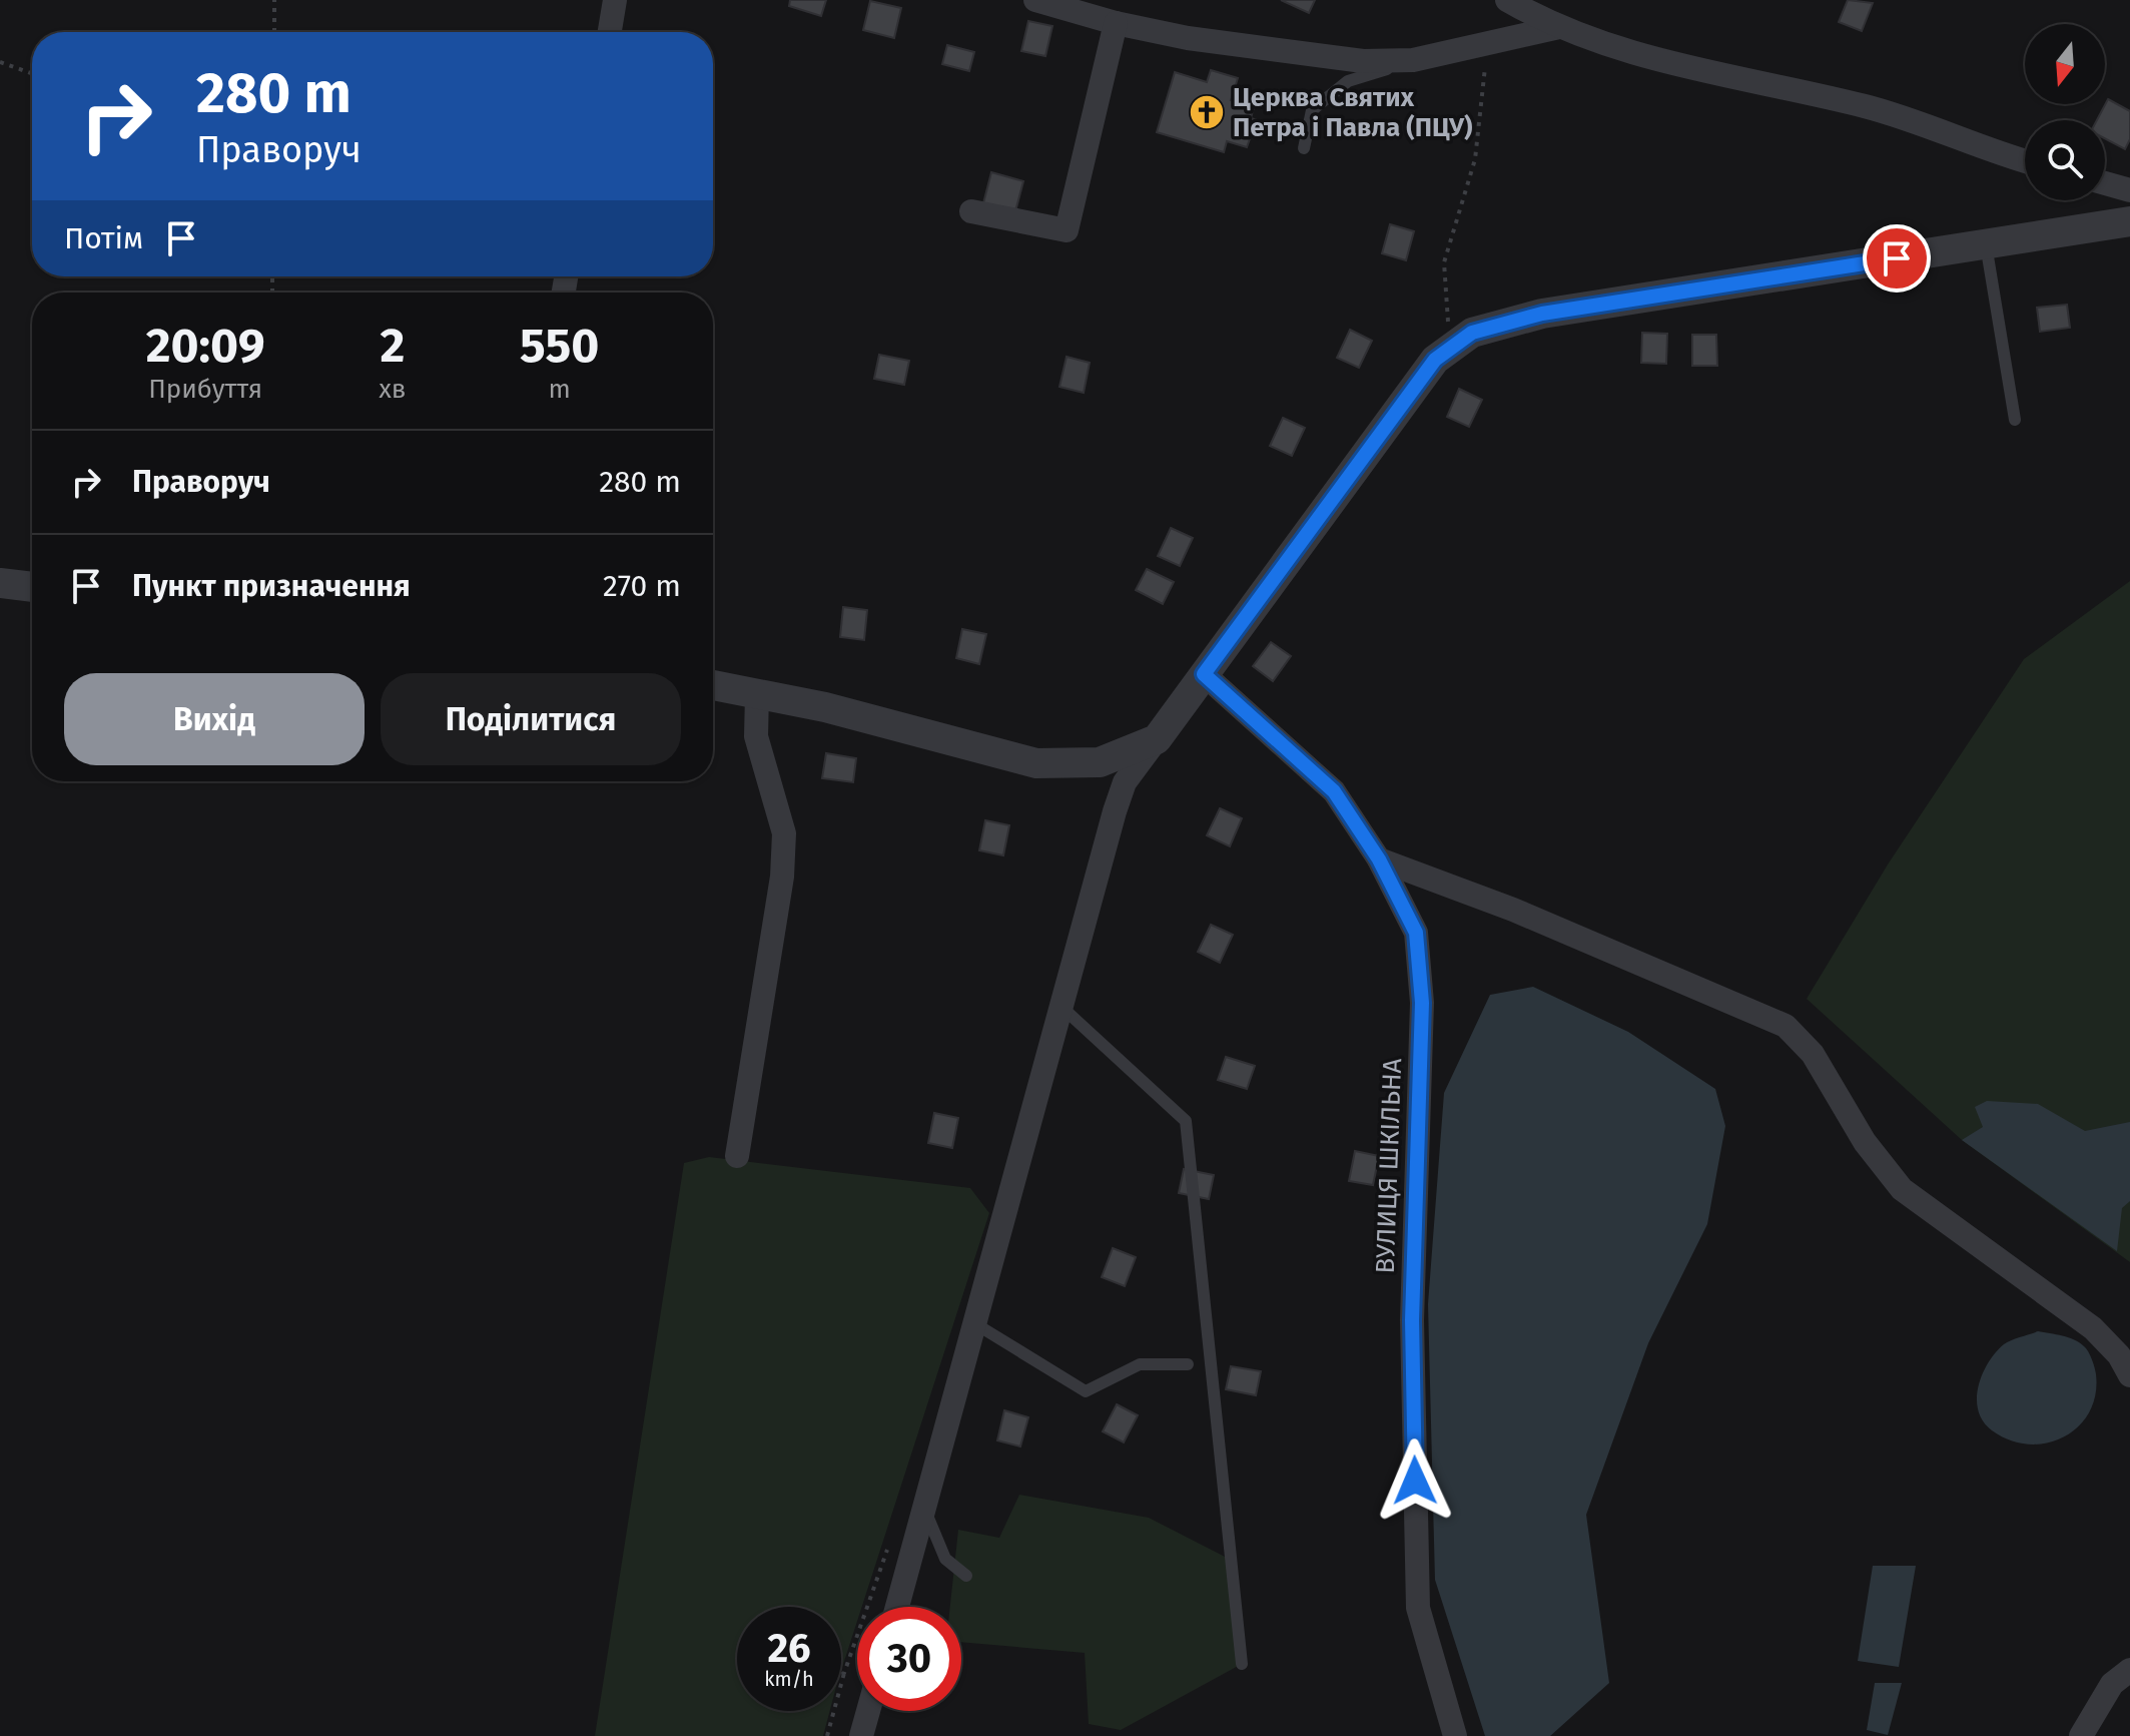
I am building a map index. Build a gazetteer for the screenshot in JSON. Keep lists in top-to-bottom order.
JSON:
{
  "streets": {
    "street": ["ВУЛИЦЯ ШКІЛЬНА"]
  },
  "places": {
    "church": ["Церква Святих Петра і Павла (ПЦУ)"]
  },
  "north": "bottom",
  "page": {
    "turn": ["280 m", "Праворуч"],
    "then": "Потім",
    "eta": [
      "20:09",
      "Прибуття",
      "2",
      "хв",
      "550",
      "m"
    ],
    "list": [
      {
        "name": "Праворуч",
        "value": "280 m"
      },
      {
        "name": "Пункт призначення",
        "value": "270 m"
      }
    ],
    "buttons": ["Вихід", "Поділитися"],
    "speed": "26 km/h",
    "limit": "30"
  }
}
